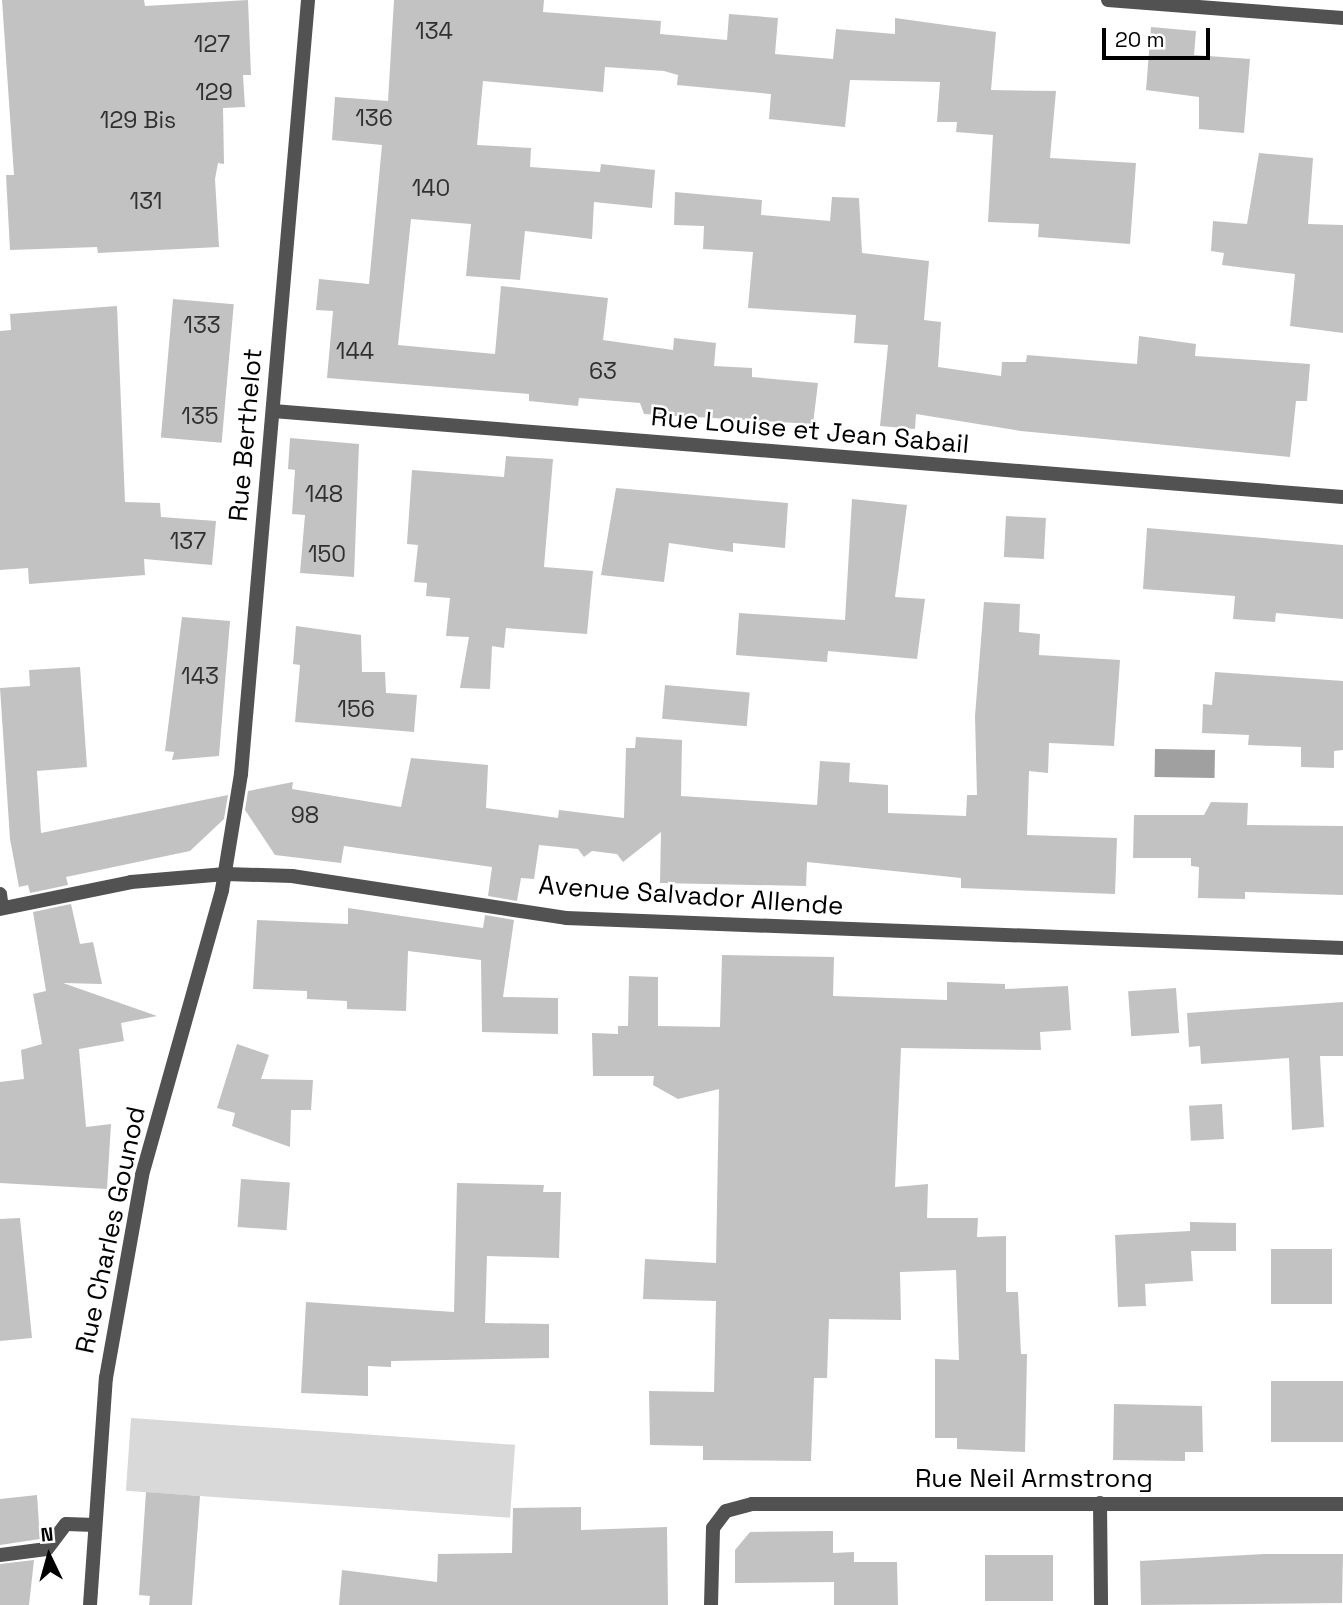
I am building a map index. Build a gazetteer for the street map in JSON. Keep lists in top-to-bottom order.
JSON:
{
  "streets": {
    "street": [
      "Rue Louise et Jean Sabail",
      "Rue Berthelot",
      "Avenue Salvador Allende",
      "Rue Charles Gounod",
      "Rue Neil Armstrong"
    ]
  },
  "crossings": [
    ["Rue Louise et Jean Sabail", "Rue Berthelot"],
    ["Rue Berthelot", "Avenue Salvador Allende"],
    ["Rue Berthelot", "Rue Charles Gounod"],
    ["Avenue Salvador Allende", "Rue Charles Gounod"]
  ],
  "house_numbers": [
    "134",
    "127",
    "129",
    "136",
    "129 Bis",
    "140",
    "131",
    "133",
    "144",
    "63",
    "135",
    "148",
    "137",
    "150",
    "143",
    "156",
    "98"
  ],
  "scale_bar": "20 m",
  "north": "top"
}
